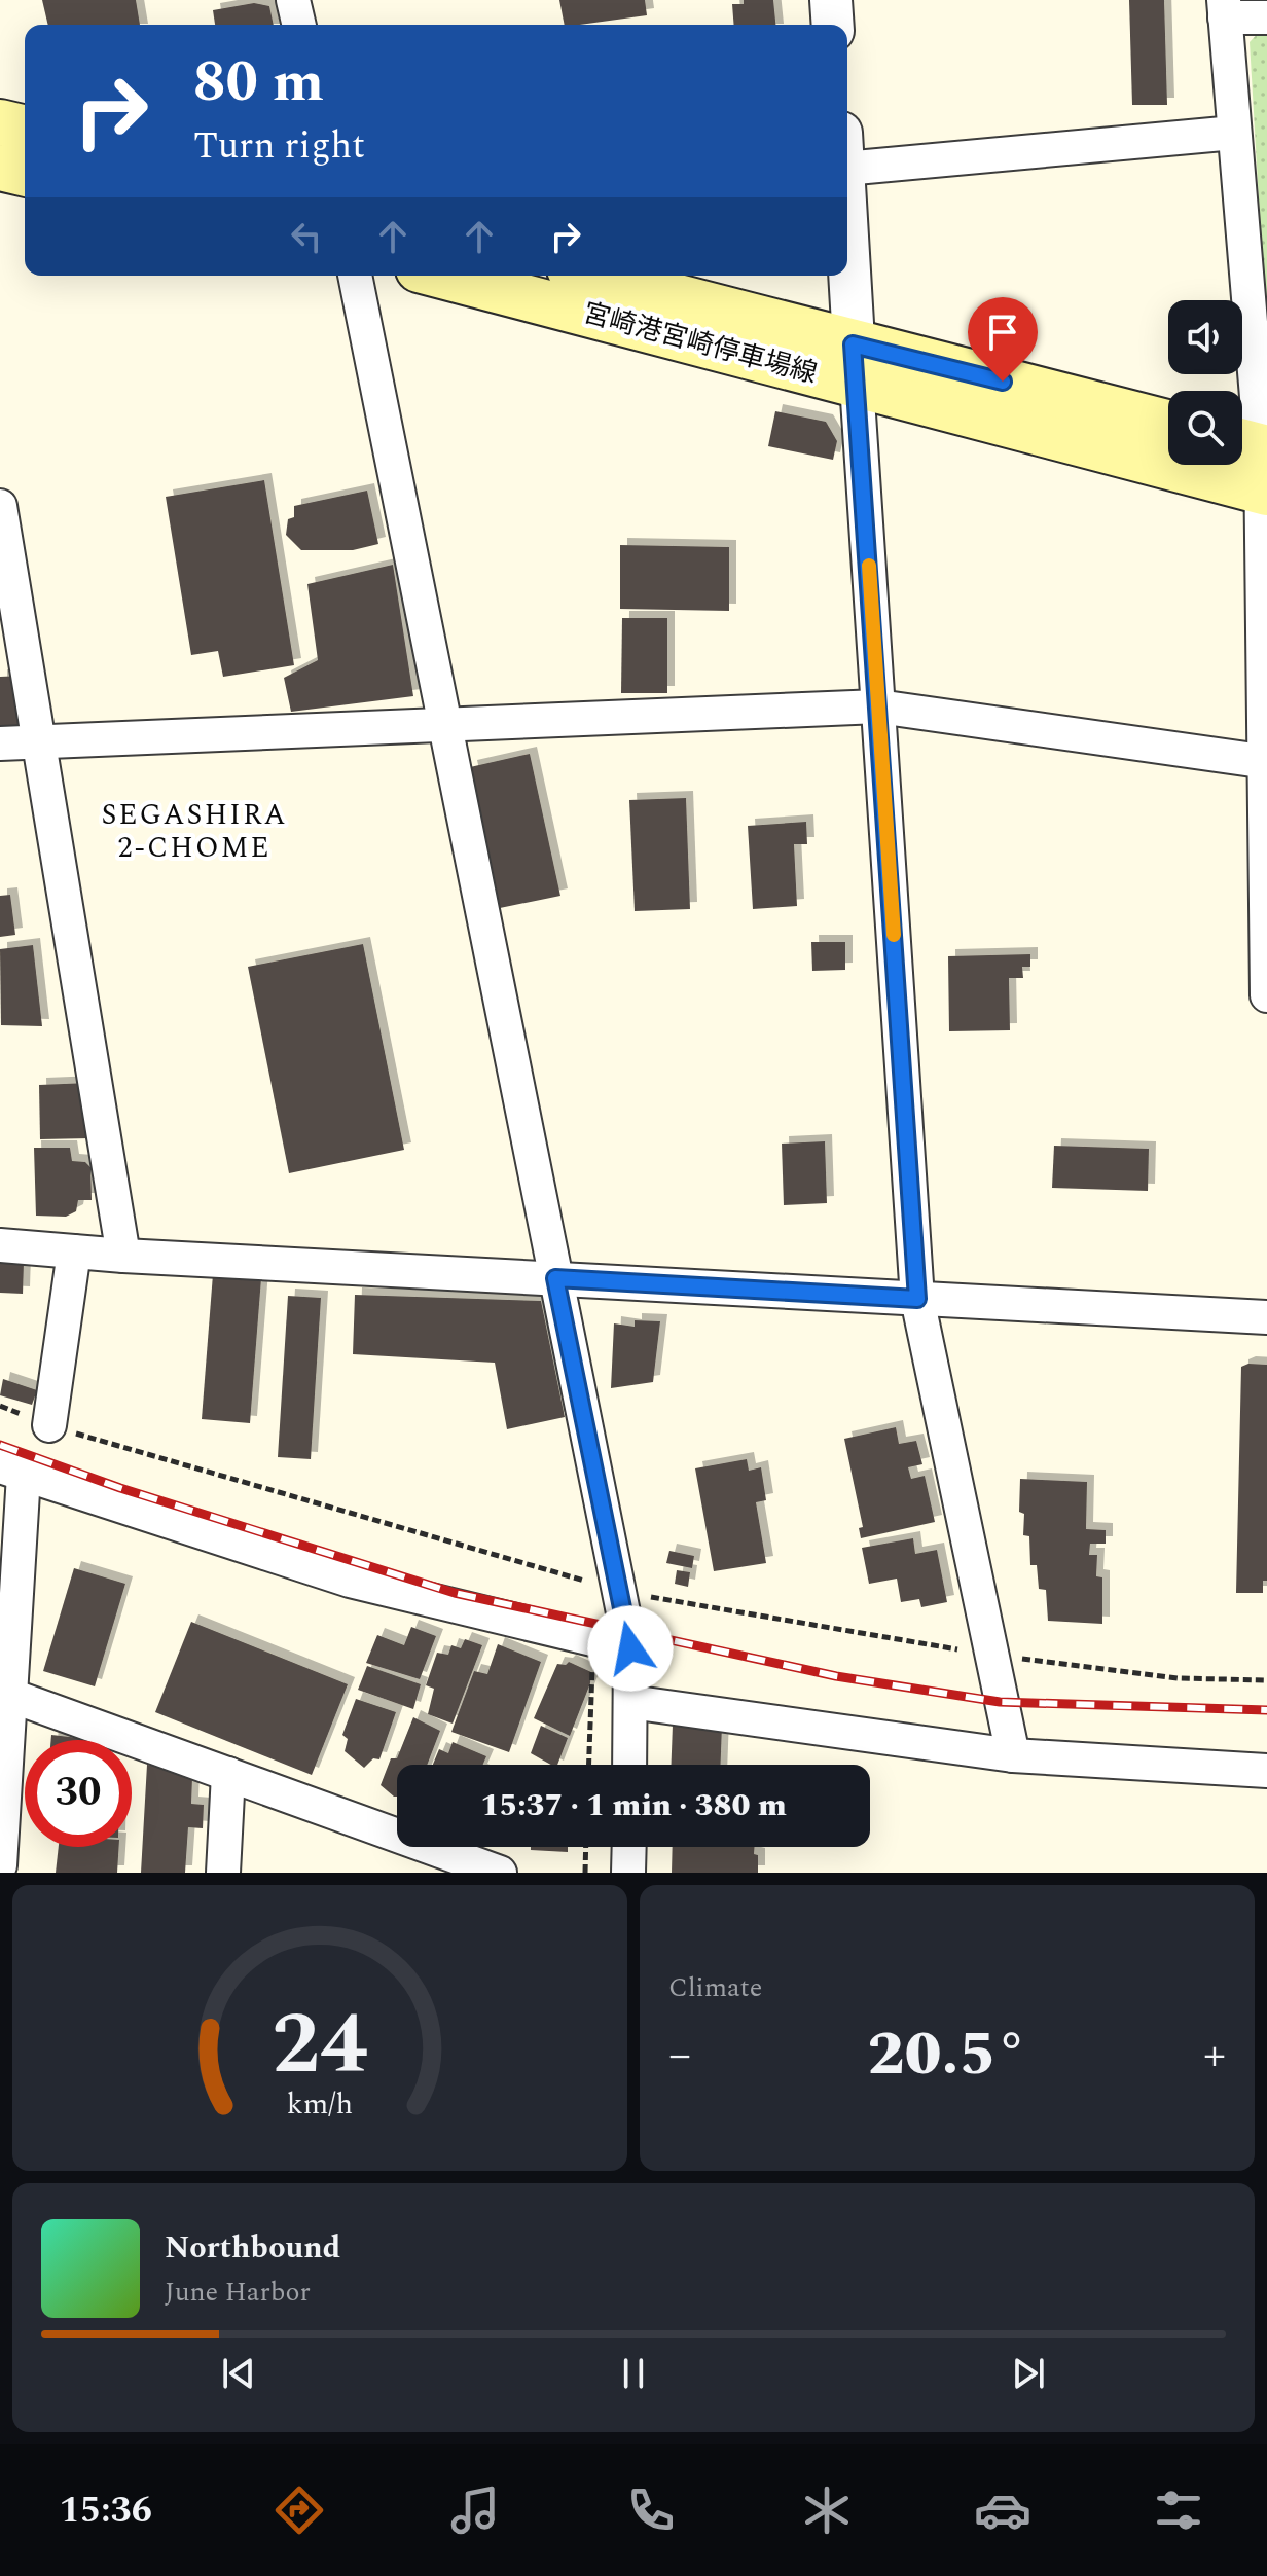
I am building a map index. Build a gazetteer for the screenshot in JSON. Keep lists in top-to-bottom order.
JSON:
{
  "streets": {
    "main road": ["宮崎港宮崎停車場線"]
  },
  "districts": ["SEGASHIRA 2-CHOME"],
  "page": {
    "turn": ["80 m", "Turn right"],
    "limit": "30",
    "trip": "15:37 · 1 min · 380 m",
    "tile": "Climate",
    "heat": ["−", "20.5°", "+"],
    "song": ["Northbound", "June Harbor"],
    "tabs": "15:36",
    "gauge": ["24", "km/h"]
  }
}
